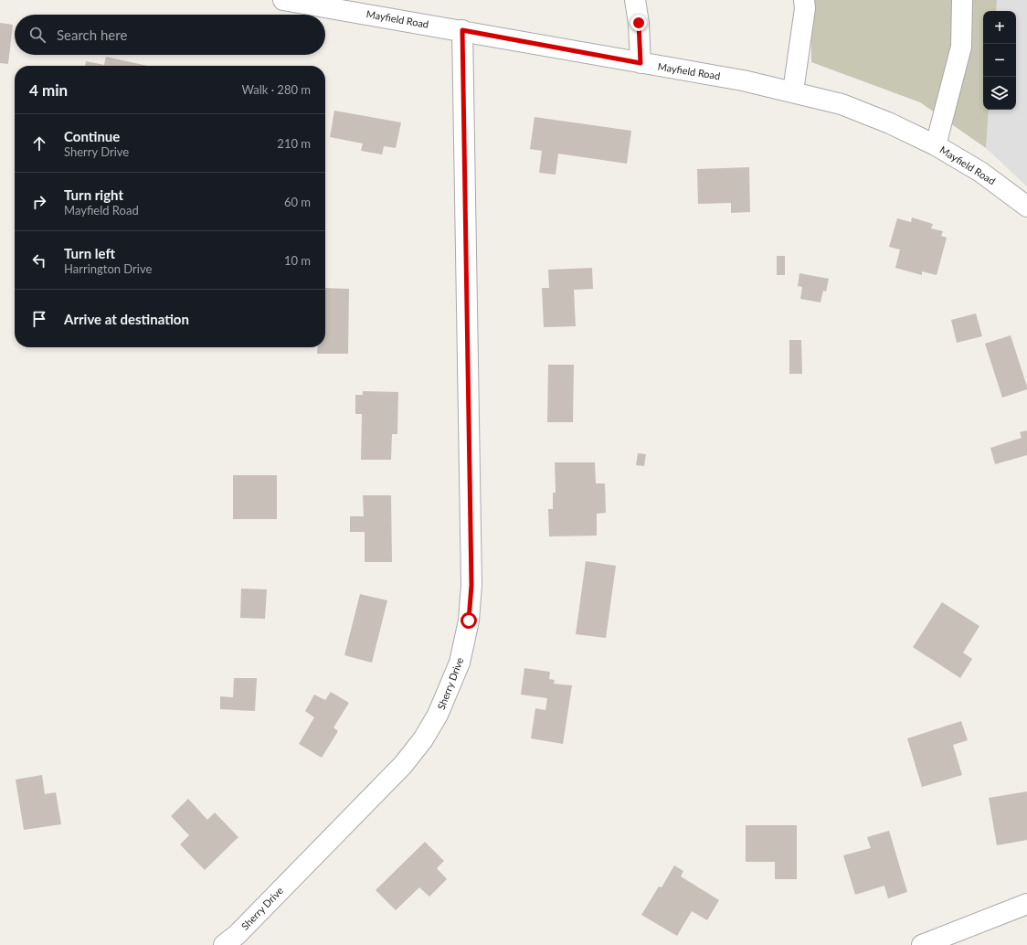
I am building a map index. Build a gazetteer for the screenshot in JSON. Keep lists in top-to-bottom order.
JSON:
{
  "streets": {
    "street": ["Mayfield Road", "Sherry Drive"]
  },
  "crossings": [
    ["Mayfield Road", "Sherry Drive"]
  ],
  "page": {
    "map_buttons": ["+", "−"],
    "search": "Search here",
    "heading": ["4 min", "Walk · 280 m"],
    "list": [
      ["Continue", "Sherry Drive", "210 m"],
      ["Turn right", "Mayfield Road", "60 m"],
      ["Turn left", "Harrington Drive", "10 m"],
      "Arrive at destination"
    ]
  }
}
